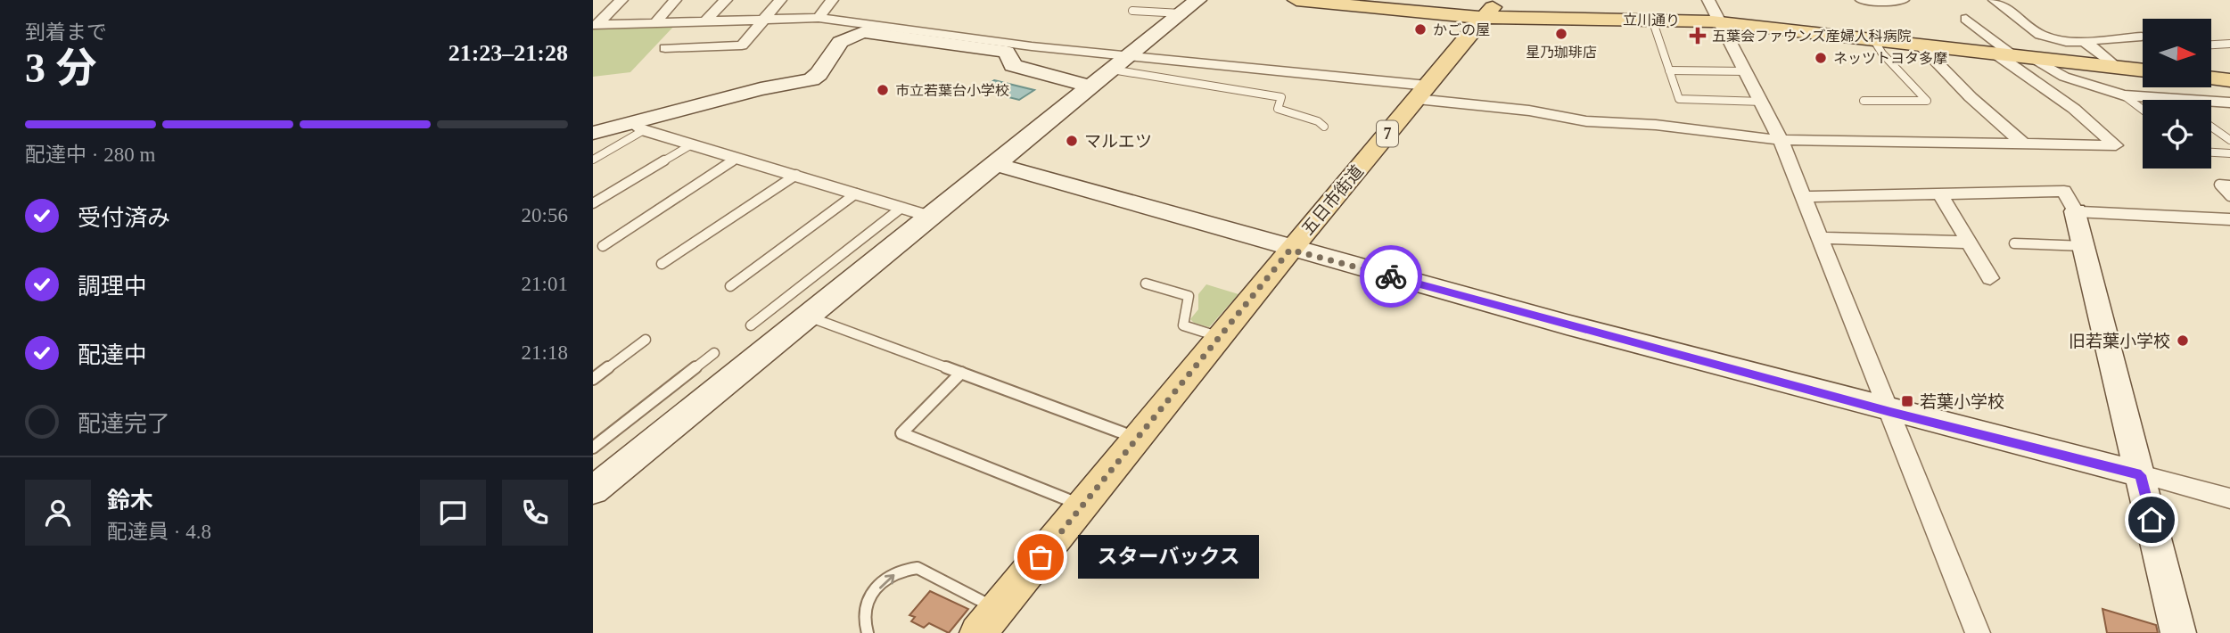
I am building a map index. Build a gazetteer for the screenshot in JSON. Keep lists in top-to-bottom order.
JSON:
{
  "streets": {
    "main road": ["立川通り", "7", "五日市街道"]
  },
  "crossings": [
    ["立川通り", "五日市街道"]
  ],
  "places": {
    "other": [
      "かごの屋",
      "星乃珈琲店",
      "ネッツトヨタ多摩",
      "市立若葉台小学校",
      "マルエツ",
      "旧若葉小学校",
      "スターバックス"
    ],
    "health": ["五葉会ファウンズ産婦人科病院"],
    "transit": ["若葉小学校"]
  },
  "north": "right",
  "page": {
    "heading": ["3 分", "到着まで", "21:23–21:28"],
    "panel": ["鈴木", "配達員 · 4.8"],
    "bar": "配達中 · 280 m",
    "list": [
      ["受付済み", "20:56"],
      ["調理中", "21:01"],
      ["配達中", "21:18"],
      "配達完了"
    ],
    "bubble": "スターバックス"
  }
}
